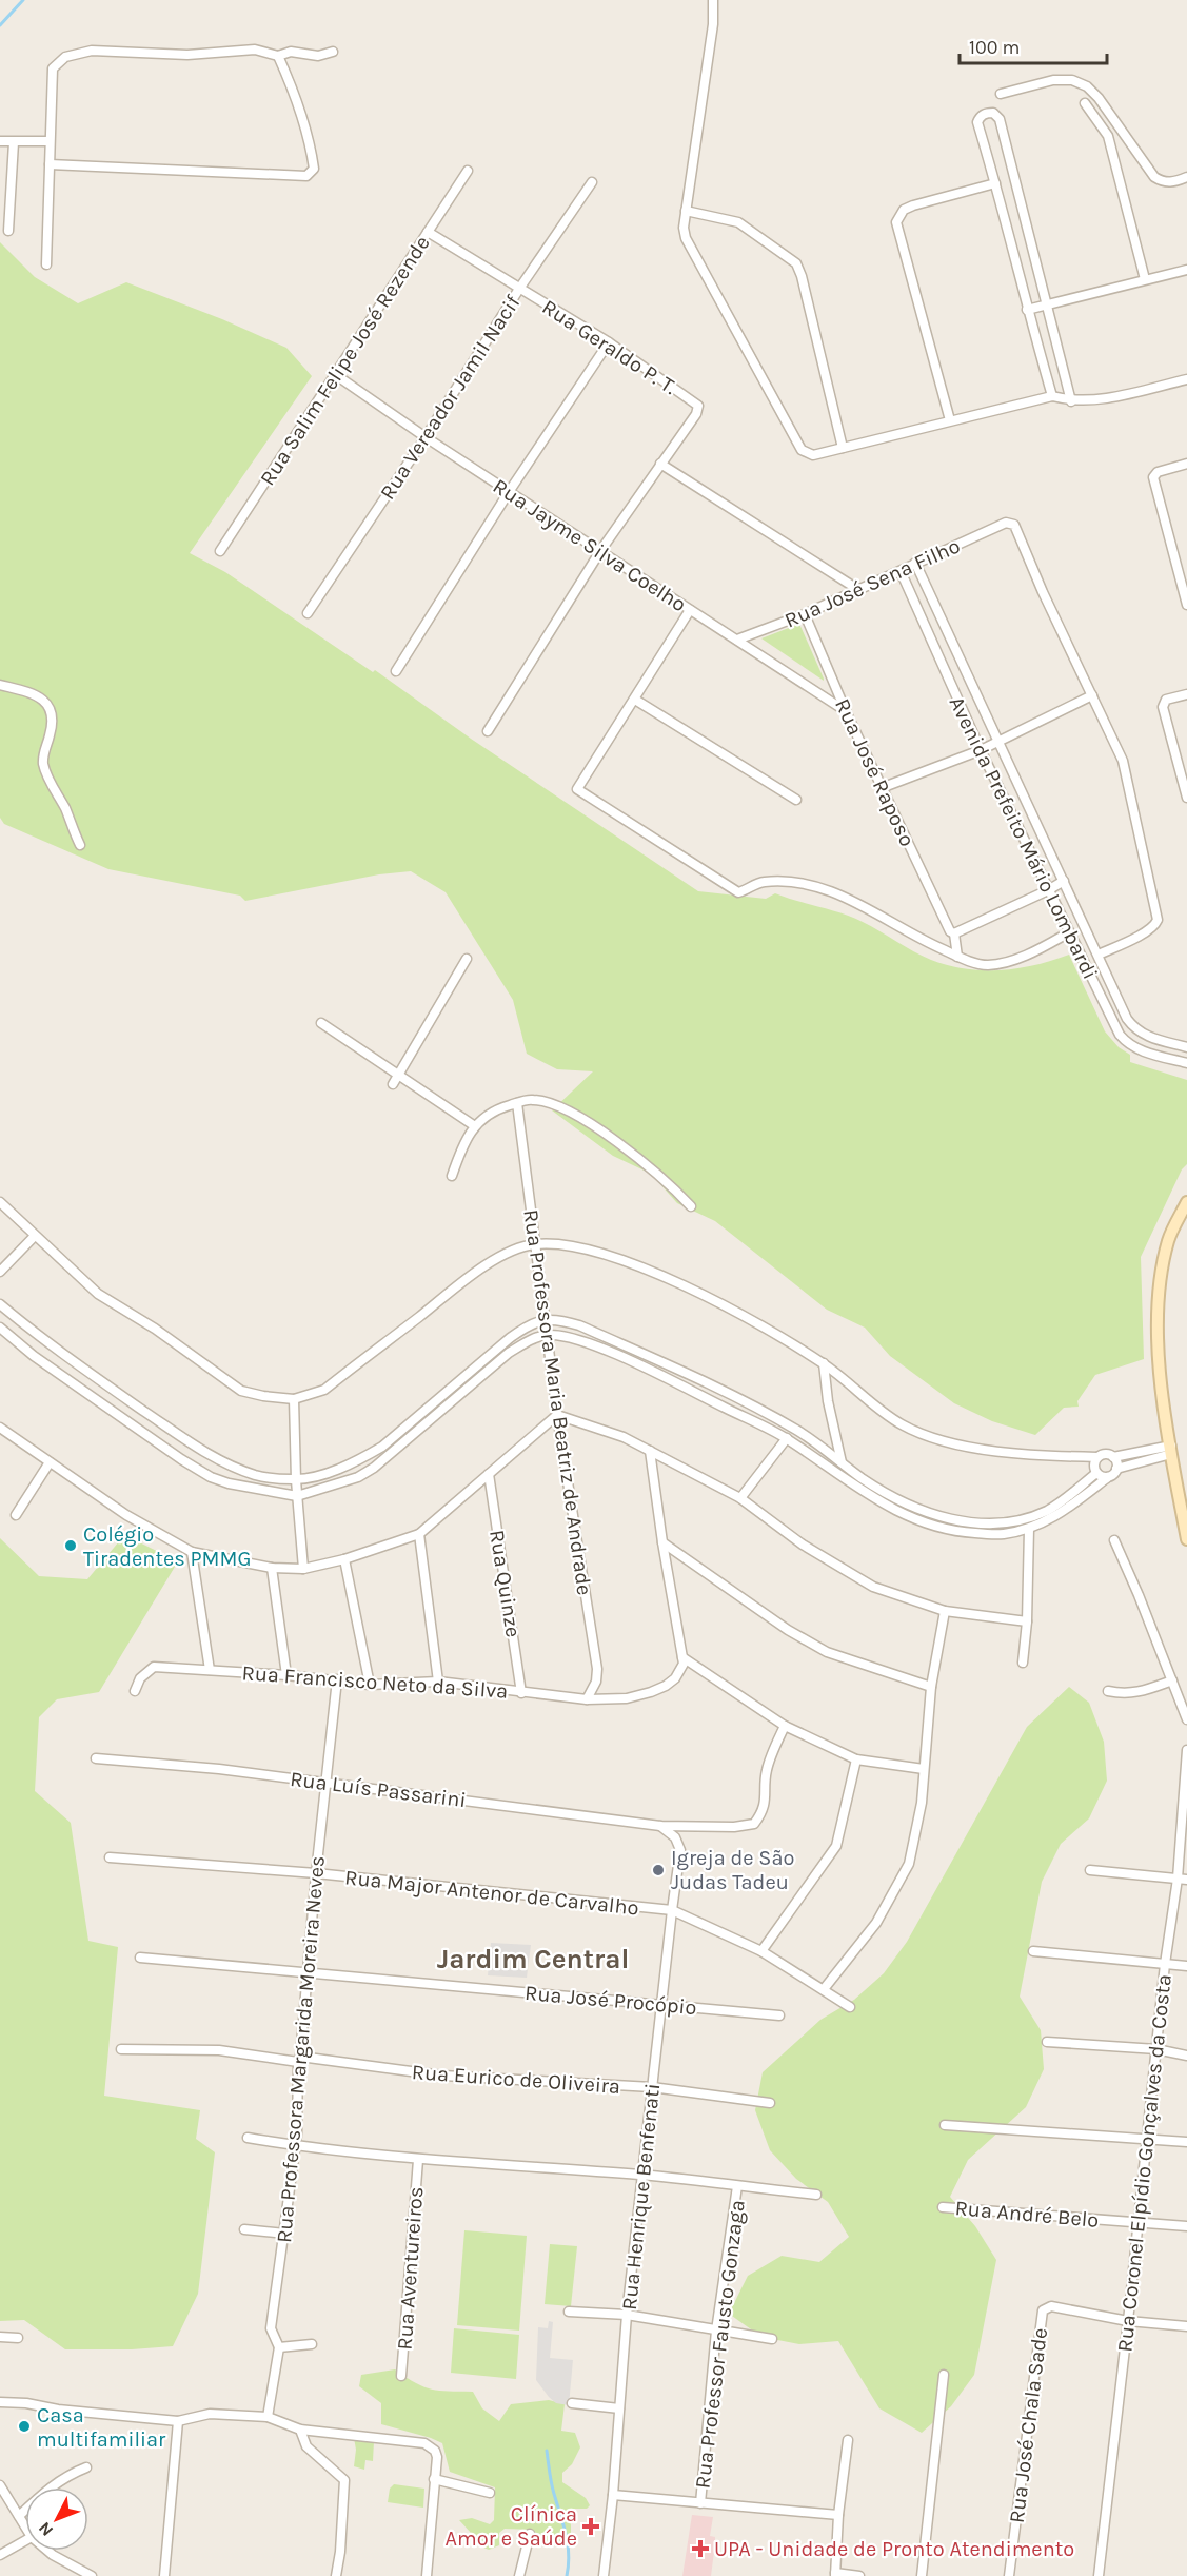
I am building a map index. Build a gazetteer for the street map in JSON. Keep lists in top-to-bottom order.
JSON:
{
  "streets": {
    "street": [
      "Rua Geraldo P. T.",
      "Rua Salim Felipe José Rezende",
      "Rua Vereador Jamil Nacif",
      "Rua Jayme Silva Coelho",
      "Rua José Sena Filho",
      "Rua José Raposo",
      "Avenida Prefeito Mário Lombardi",
      "Rua Professora Maria Beatriz de Andrade",
      "Rua Quinze",
      "Rua Francisco Neto da Silva",
      "Rua Luís Passarini",
      "Rua Major Antenor de Carvalho",
      "Rua José Procópio",
      "Rua Professora Margarida Moreira Neves",
      "Rua Eurico de Oliveira",
      "Rua Coronel Elpídio Gonçalves da Costa",
      "Rua Henrique Benfenati",
      "Rua André Belo",
      "Rua Aventureiros",
      "Rua Professor Fausto Gonzaga",
      "Rua José Chala Sade"
    ]
  },
  "crossings": [
    ["Rua Geraldo P. T.", "Rua Salim Felipe José Rezende"],
    ["Rua Geraldo P. T.", "Rua Vereador Jamil Nacif"],
    ["Rua Salim Felipe José Rezende", "Rua Jayme Silva Coelho"],
    ["Rua Vereador Jamil Nacif", "Rua Jayme Silva Coelho"],
    ["Rua Jayme Silva Coelho", "Rua José Sena Filho"],
    ["Rua Jayme Silva Coelho", "Rua José Raposo"],
    ["Rua José Sena Filho", "Rua José Raposo"],
    ["Rua José Sena Filho", "Avenida Prefeito Mário Lombardi"],
    ["Rua Professora Maria Beatriz de Andrade", "Rua Francisco Neto da Silva"],
    ["Rua Quinze", "Rua Francisco Neto da Silva"],
    ["Rua Francisco Neto da Silva", "Rua Professora Margarida Moreira Neves"],
    ["Rua Luís Passarini", "Rua Professora Margarida Moreira Neves"],
    ["Rua Luís Passarini", "Rua Henrique Benfenati"],
    ["Rua Major Antenor de Carvalho", "Rua Professora Margarida Moreira Neves"],
    ["Rua Major Antenor de Carvalho", "Rua Henrique Benfenati"],
    ["Rua José Procópio", "Rua Professora Margarida Moreira Neves"],
    ["Rua José Procópio", "Rua Henrique Benfenati"],
    ["Rua Professora Margarida Moreira Neves", "Rua Eurico de Oliveira"],
    ["Rua Eurico de Oliveira", "Rua Henrique Benfenati"],
    ["Rua Coronel Elpídio Gonçalves da Costa", "Rua André Belo"],
    ["Rua Coronel Elpídio Gonçalves da Costa", "Rua José Chala Sade"]
  ],
  "districts": ["Jardim Central"],
  "places": {
    "other": ["Colégio Tiradentes PMMG", "Igreja de São Judas Tadeu", "Casa multifamiliar"],
    "health": ["Clínica Amor e Saúde", "UPA - Unidade de Pronto Atendimento"]
  },
  "scale_bar": "100 m",
  "north": "bottom left"
}
